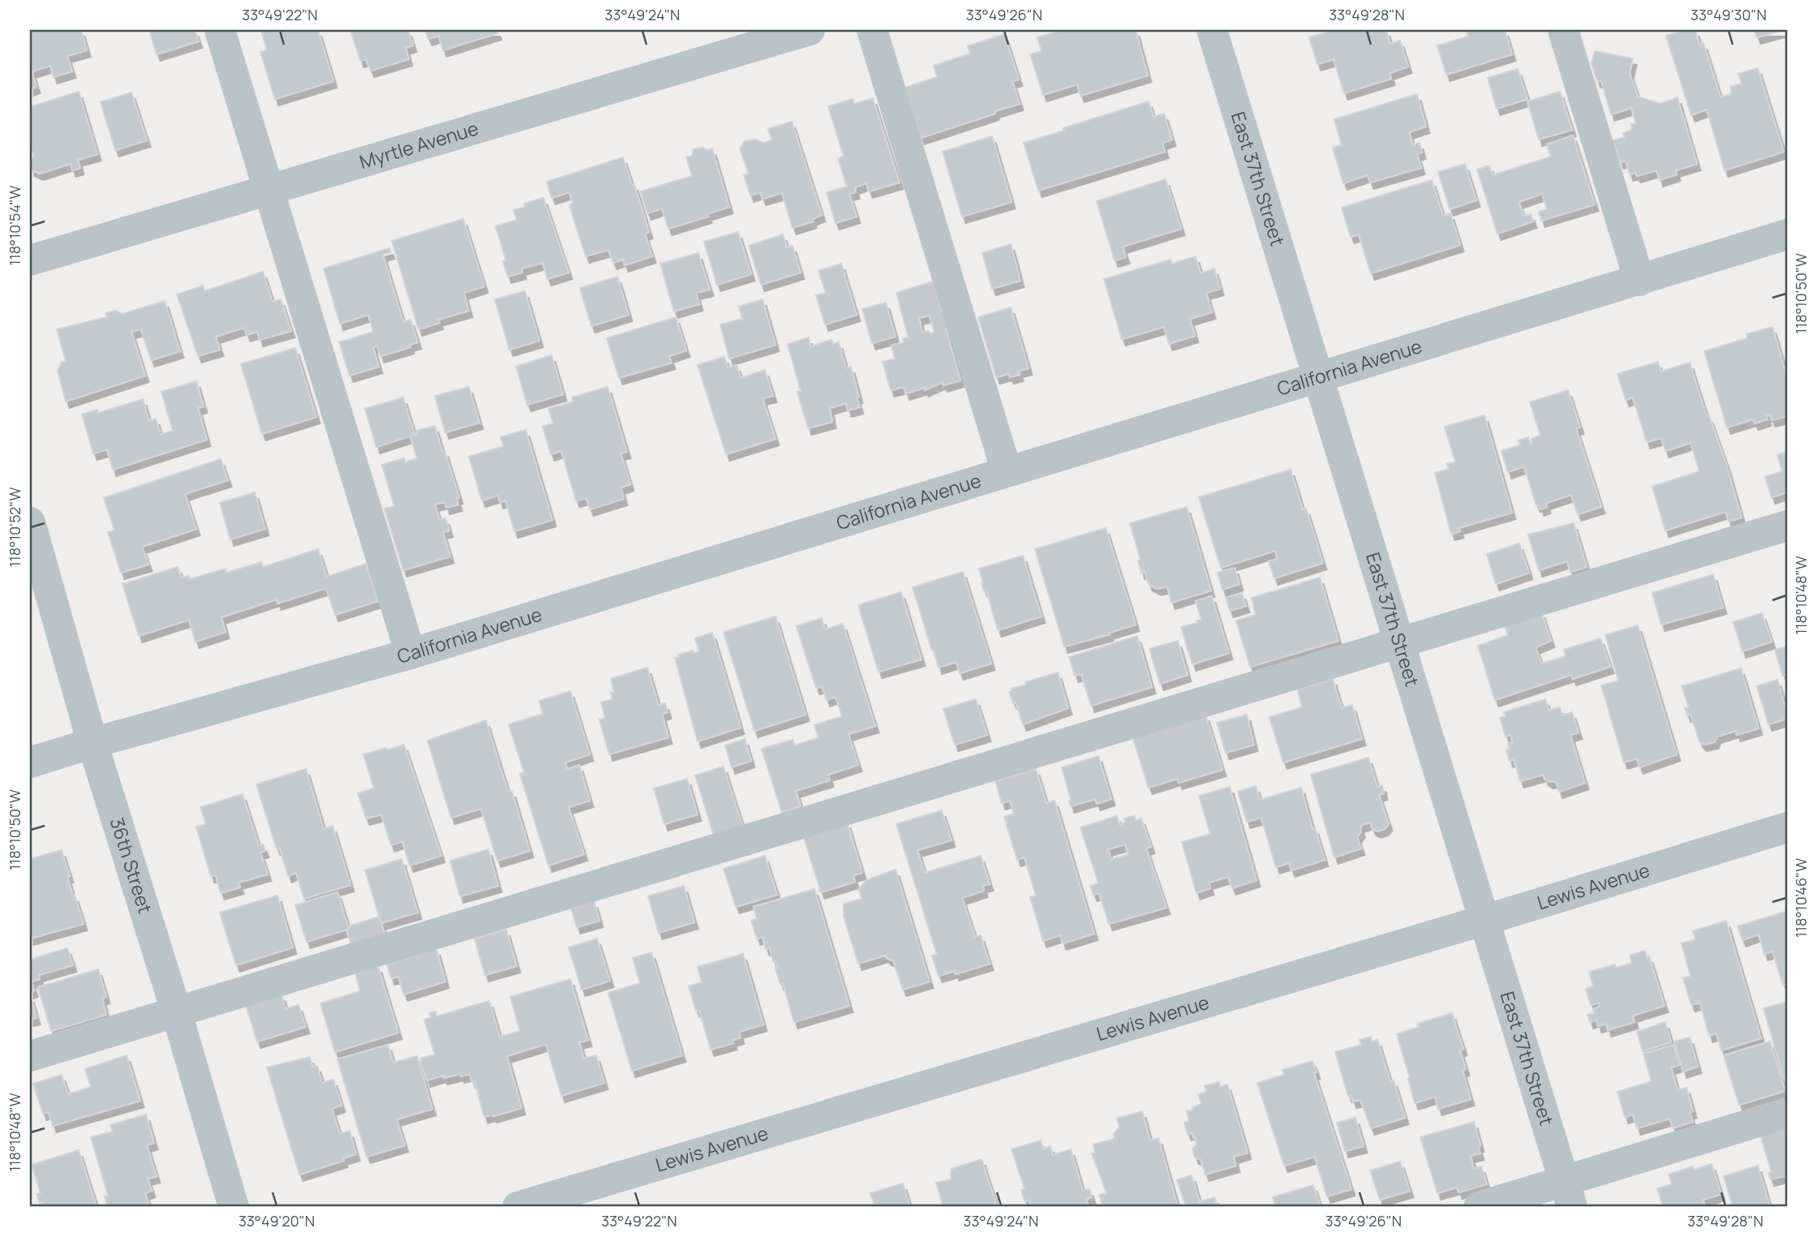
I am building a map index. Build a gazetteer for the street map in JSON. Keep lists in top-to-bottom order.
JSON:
{
  "streets": {
    "street": [
      "Myrtle Avenue",
      "East 37th Street",
      "California Avenue",
      "36th Street",
      "Lewis Avenue"
    ]
  },
  "crossings": [
    ["East 37th Street", "California Avenue"],
    ["East 37th Street", "Lewis Avenue"],
    ["California Avenue", "36th Street"]
  ],
  "coordinates": [
    "33°49'22\"N",
    "33°49'24\"N",
    "33°49'26\"N",
    "33°49'28\"N",
    "33°49'30\"N",
    "118°10'54\"W",
    "118°10'50\"W",
    "118°10'52\"W",
    "118°10'48\"W",
    "118°10'46\"W",
    "33°49'20\"N"
  ]
}
